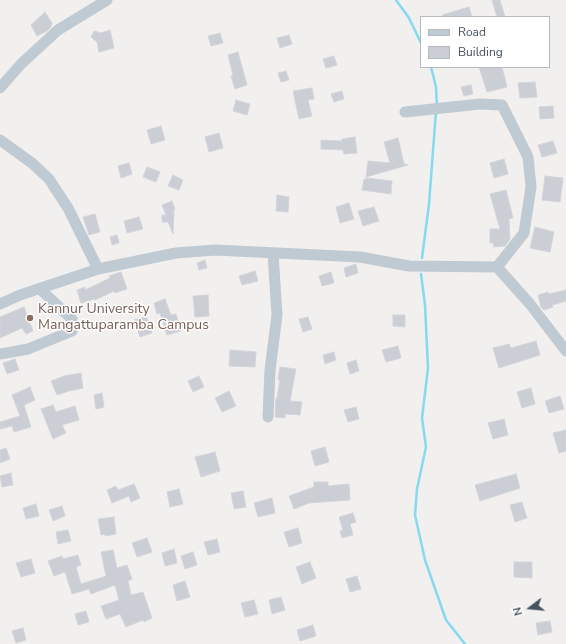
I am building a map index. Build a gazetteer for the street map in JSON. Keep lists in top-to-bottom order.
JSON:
{
  "places": ["Kannur University Mangattuparamba Campus"],
  "legend": ["Road", "Building"],
  "north": "left"
}
